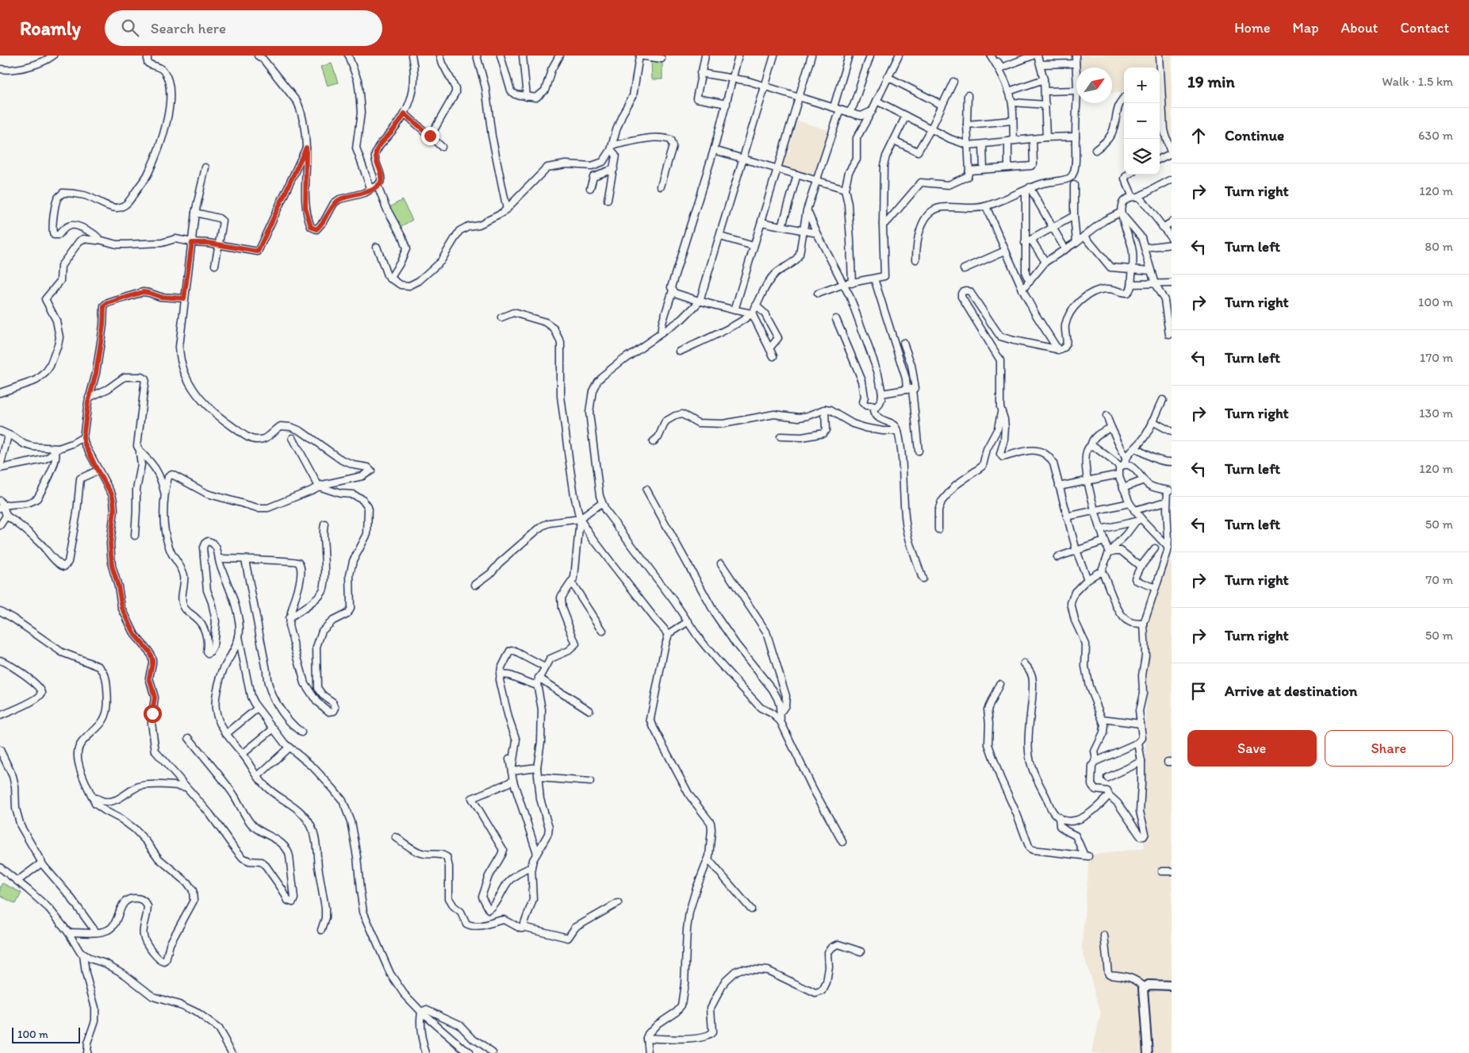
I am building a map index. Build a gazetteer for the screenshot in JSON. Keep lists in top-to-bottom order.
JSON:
{
  "scale_bar": "100 m",
  "north": "top right",
  "page": {
    "header": "Roamly",
    "search": "Search here",
    "nav": [
      "Home",
      "Map",
      "About",
      "Contact"
    ],
    "heading": ["19 min", "Walk · 1.5 km"],
    "map_buttons": ["+", "−"],
    "list": [
      ["Continue", "630 m"],
      ["Turn right", "120 m"],
      ["Turn left", "80 m"],
      ["Turn right", "100 m"],
      ["Turn left", "170 m"],
      ["Turn right", "130 m"],
      ["Turn left", "120 m"],
      ["Turn left", "50 m"],
      ["Turn right", "70 m"],
      ["Turn right", "50 m"],
      "Arrive at destination"
    ],
    "buttons": ["Save", "Share"],
    "scale": "100 m"
  }
}
